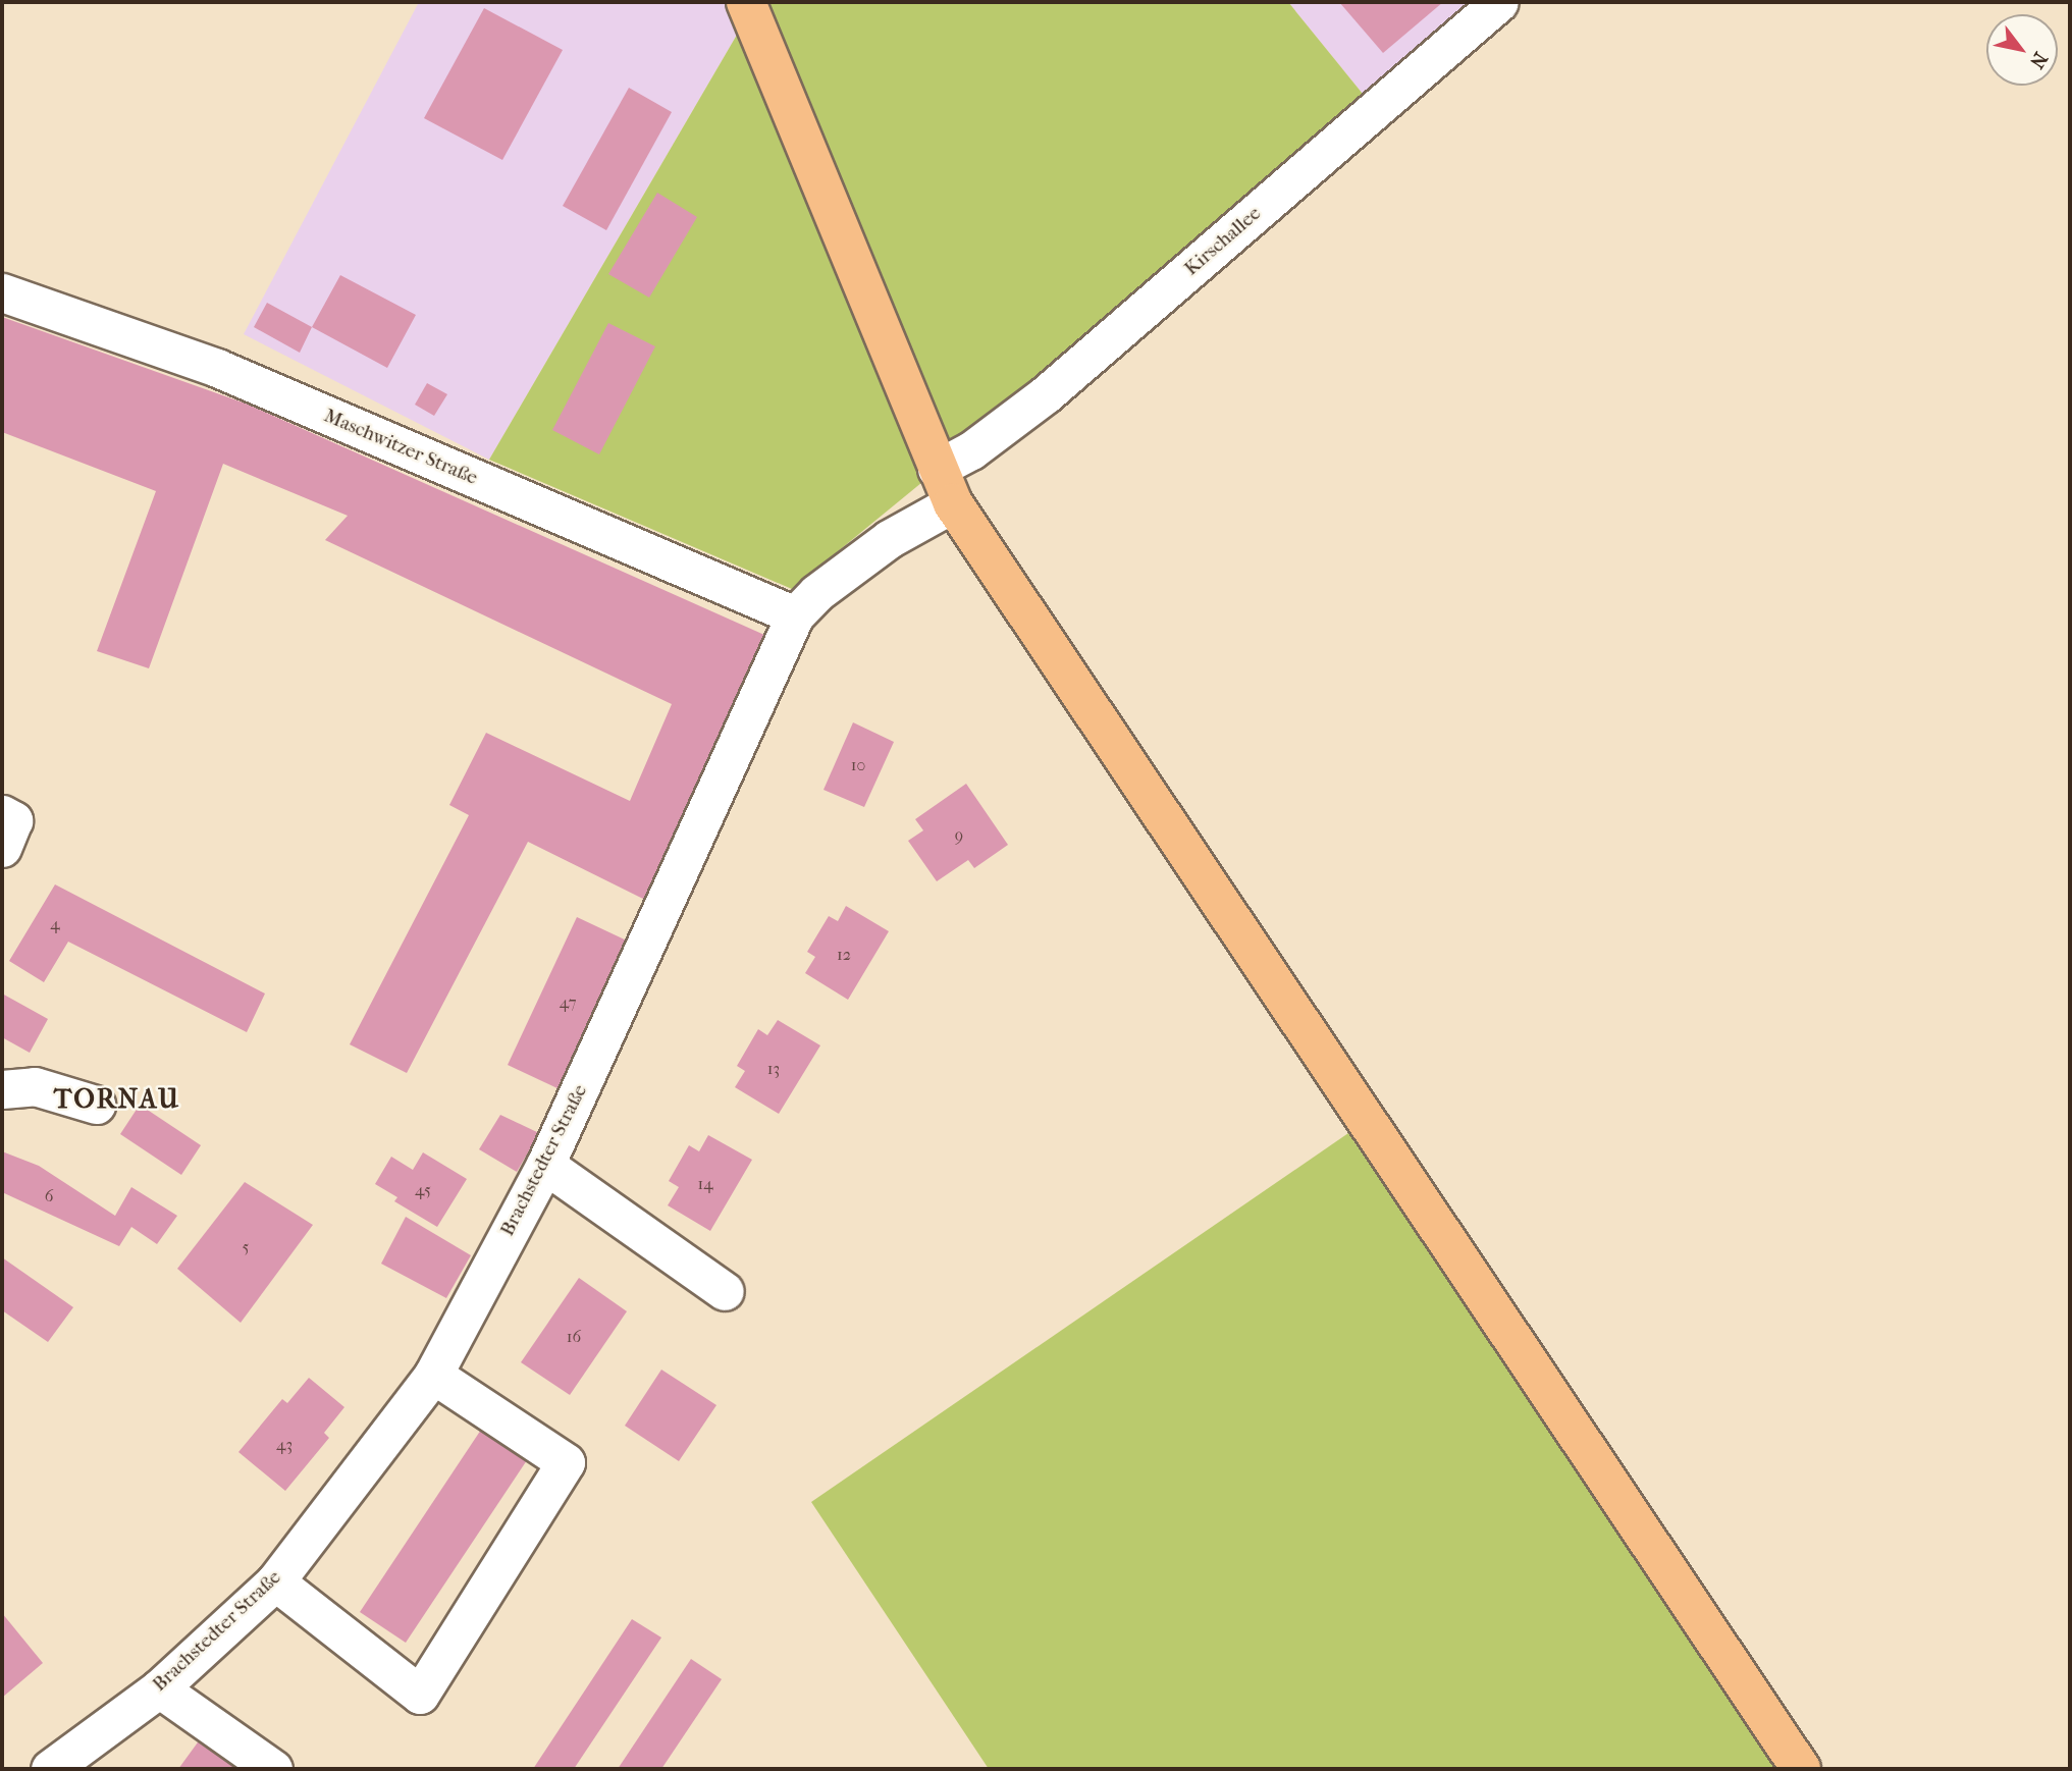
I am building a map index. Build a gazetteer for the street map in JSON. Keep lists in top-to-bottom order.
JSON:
{
  "streets": {
    "street": ["Kirschallee", "Maschwitzer Straße", "Brachstedter Straße"]
  },
  "crossings": [
    ["Maschwitzer Straße", "Brachstedter Straße"]
  ],
  "districts": ["TORNAU"],
  "house_numbers": [
    "10",
    "9",
    "4",
    "12",
    "47",
    "13",
    "14",
    "45",
    "6",
    "5",
    "16",
    "43"
  ],
  "north": "bottom right"
}
